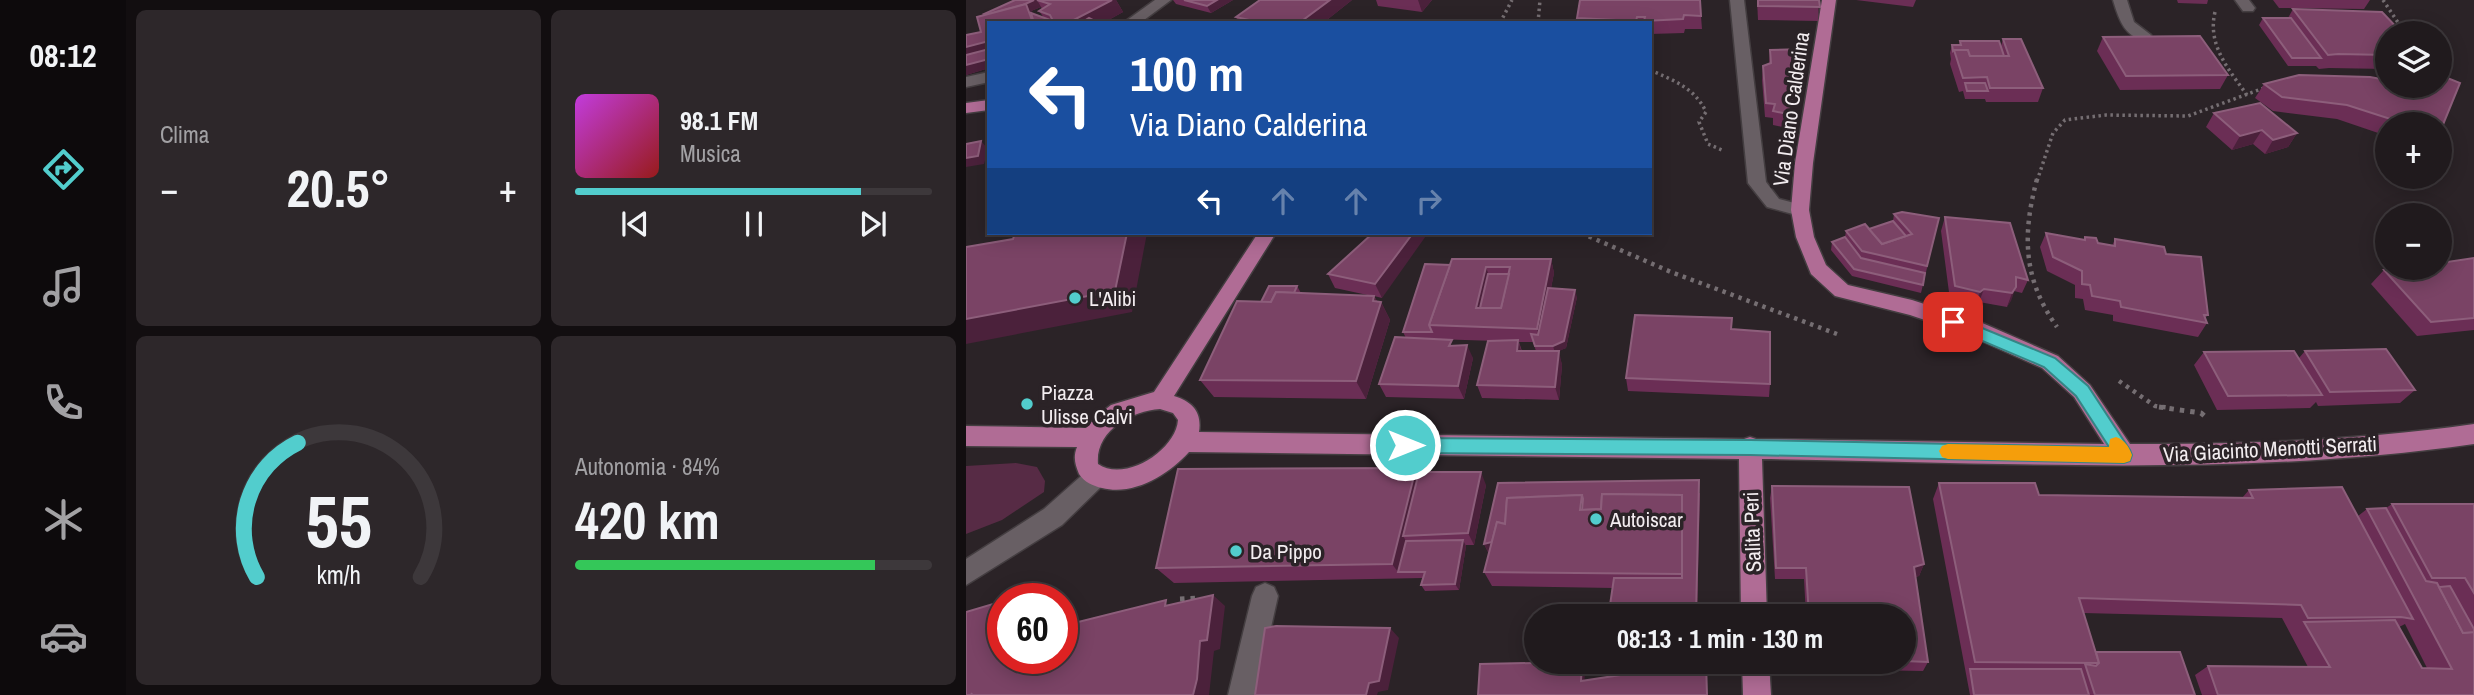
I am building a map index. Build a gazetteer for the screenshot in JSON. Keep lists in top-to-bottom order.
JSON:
{
  "streets": {
    "main road": ["Via Diano Calderina", "Via Giacinto Menotti Serrati", "Salita Peri"]
  },
  "crossings": [
    ["Via Diano Calderina", "Via Giacinto Menotti Serrati"],
    ["Via Giacinto Menotti Serrati", "Salita Peri"]
  ],
  "places": [
    "L'Alibi",
    "Piazza Ulisse Calvi",
    "Autoiscar",
    "Da Pippo"
  ],
  "page": {
    "tabs": "08:12",
    "tile": [
      "Clima",
      ["Autonomia · 84%", "420 km"]
    ],
    "map_buttons": ["+", "−"],
    "turn": ["100 m", "Via Diano Calderina"],
    "song": ["98.1 FM", "Musica"],
    "heat": ["−", "20.5°", "+"],
    "limit": "60",
    "trip": "08:13 · 1 min · 130 m",
    "gauge": ["55", "km/h"]
  }
}
